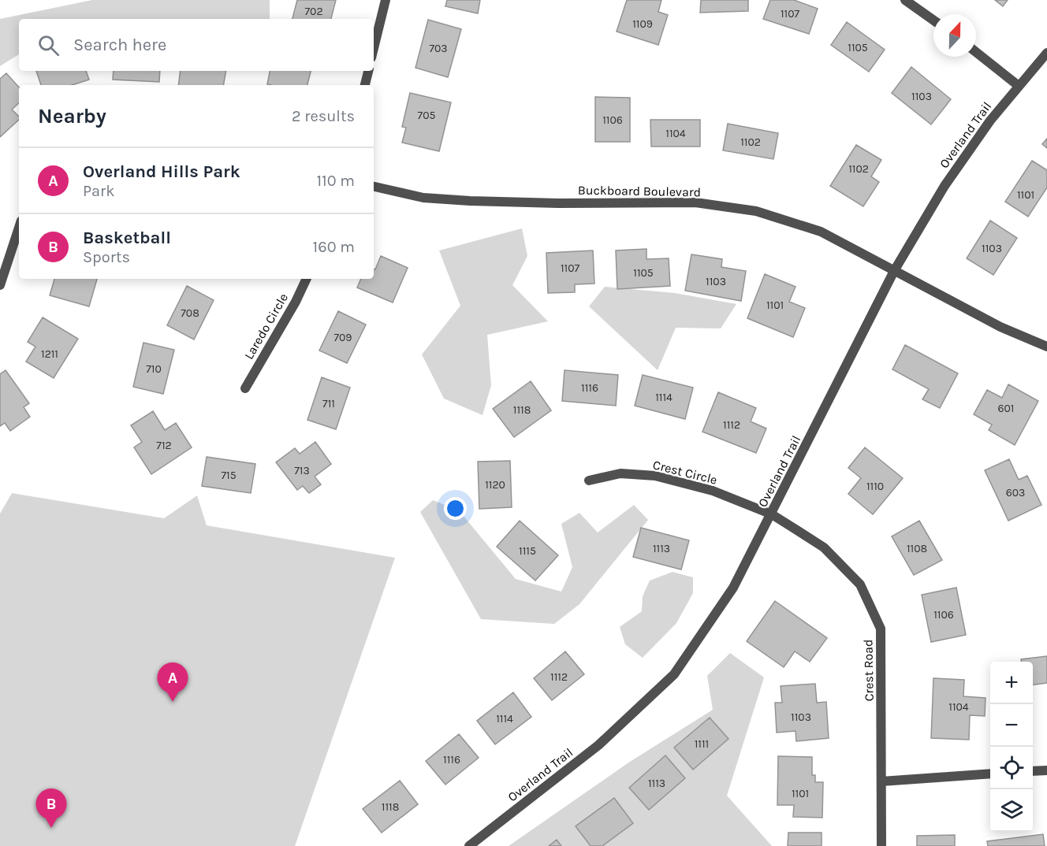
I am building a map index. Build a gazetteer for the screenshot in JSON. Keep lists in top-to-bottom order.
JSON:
{
  "streets": {
    "street": [
      "Overland Trail",
      "Buckboard Boulevard",
      "Laredo Circle",
      "Crest Circle",
      "Crest Road"
    ]
  },
  "crossings": [
    ["Overland Trail", "Buckboard Boulevard"],
    ["Overland Trail", "Crest Circle"],
    ["Overland Trail", "Crest Road"],
    ["Crest Circle", "Crest Road"]
  ],
  "house_numbers": [
    "702",
    "1107",
    "1109",
    "1105",
    "703",
    "1103",
    "705",
    "1106",
    "1104",
    "1102",
    "1102",
    "1101",
    "1103",
    "1107",
    "1105",
    "1103",
    "1101",
    "708",
    "709",
    "1211",
    "710",
    "1116",
    "1114",
    "711",
    "601",
    "1118",
    "1112",
    "712",
    "713",
    "715",
    "1120",
    "1110",
    "603",
    "1113",
    "1108",
    "1115",
    "1106",
    "1112",
    "1104",
    "1103",
    "1114",
    "1111",
    "1116",
    "1113",
    "1101",
    "1118"
  ],
  "north": "top",
  "page": {
    "search": "Search here",
    "heading": ["Nearby", "2 results"],
    "list": [
      {
        "mark": "A",
        "name": "Overland Hills Park",
        "note": "Park",
        "value": "110 m"
      },
      {
        "mark": "B",
        "name": "Basketball",
        "note": "Sports",
        "value": "160 m"
      }
    ],
    "map_buttons": ["+", "−"],
    "pins": ["A", "B"]
  }
}
